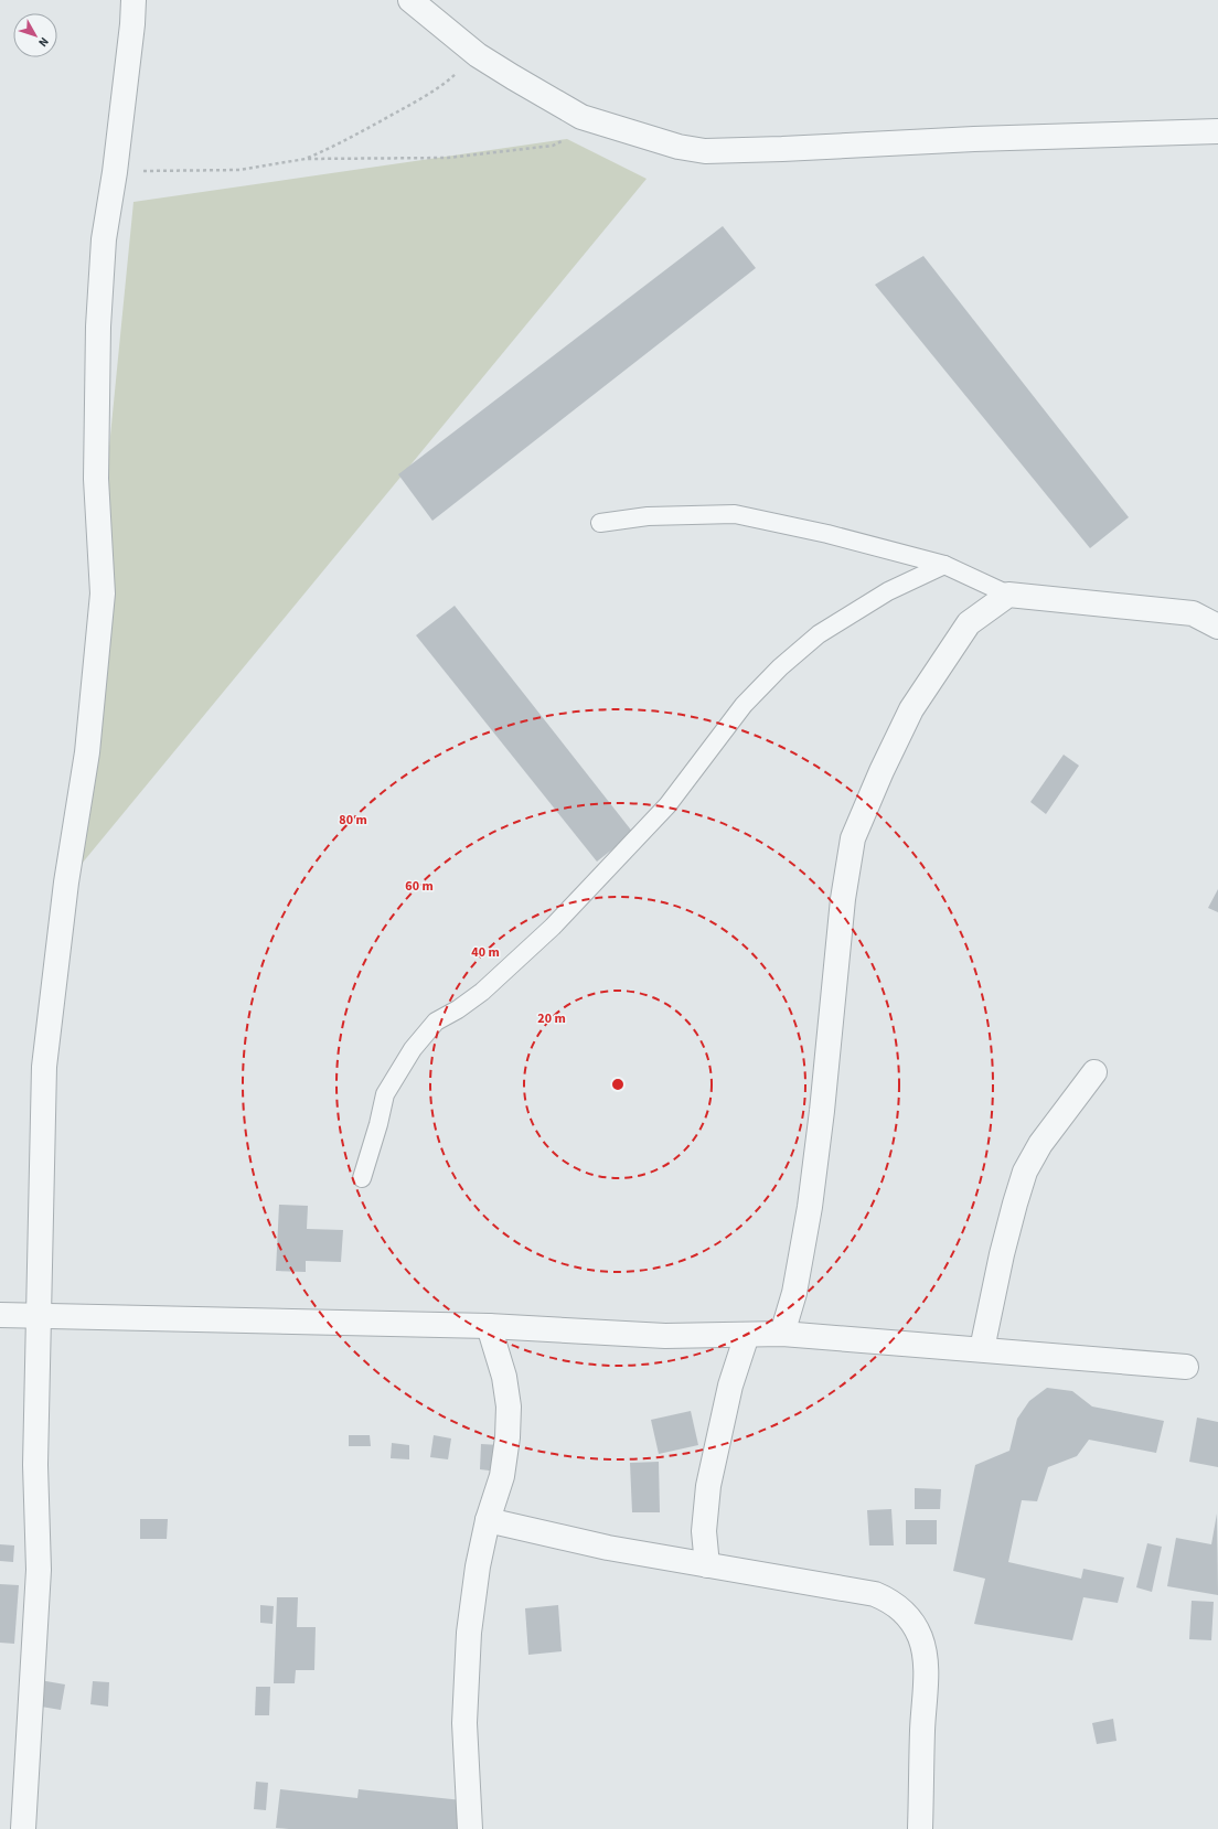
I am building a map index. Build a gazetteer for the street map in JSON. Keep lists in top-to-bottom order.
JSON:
{
  "north": "bottom right",
  "rings": [
    "80 m",
    "60 m",
    "40 m",
    "20 m"
  ]
}
